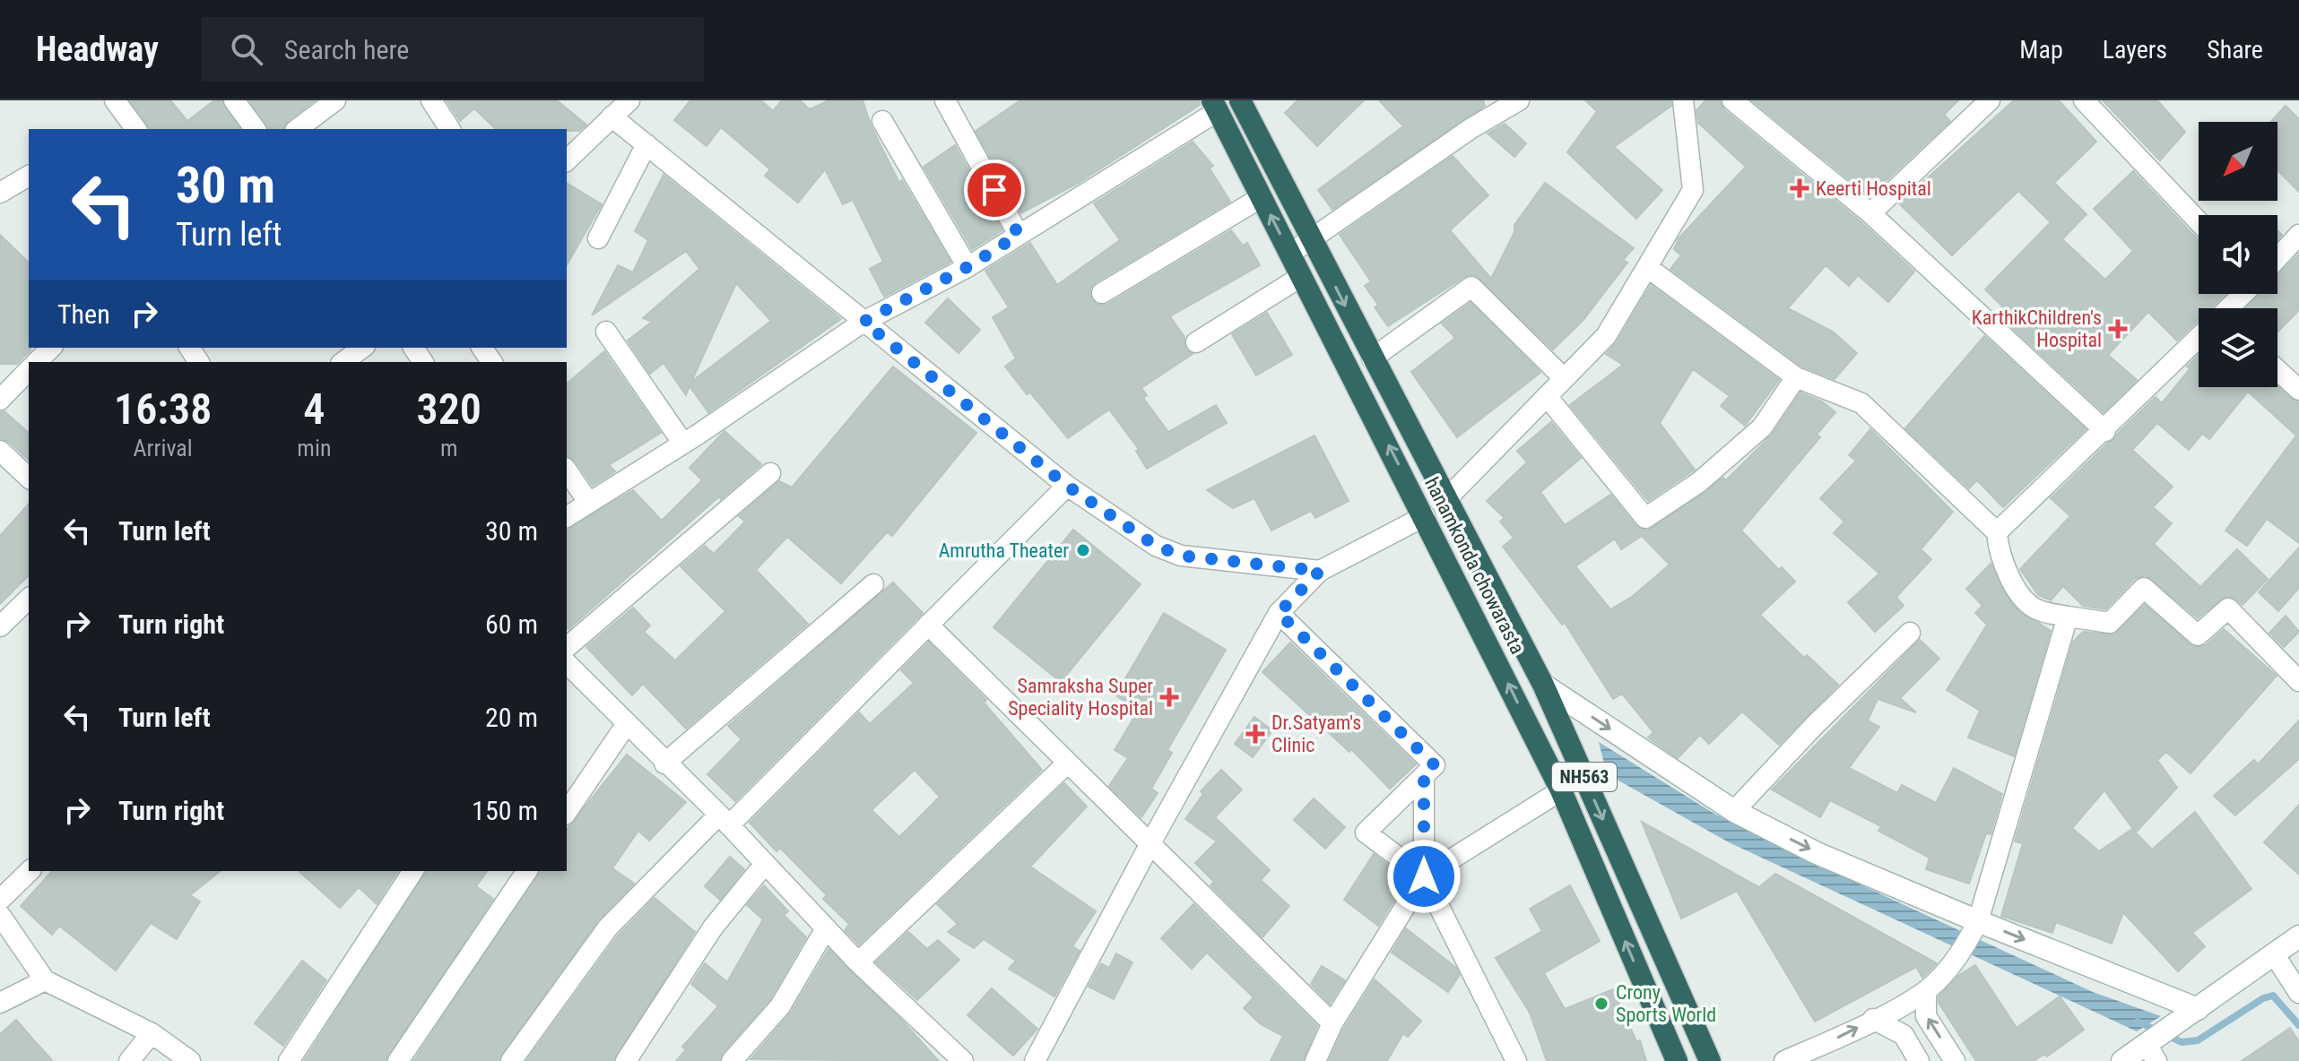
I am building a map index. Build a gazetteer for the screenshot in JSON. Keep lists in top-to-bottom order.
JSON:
{
  "streets": {
    "highway": ["hanamkonda chowarasta", "NH563"]
  },
  "places": {
    "health": [
      "Keerti Hospital",
      "KarthikChildren's Hospital",
      "Samraksha Super Speciality Hospital",
      "Dr.Satyam's Clinic"
    ],
    "other": ["Amrutha Theater", "Crony Sports World"]
  },
  "north": "bottom left",
  "page": {
    "header": "Headway",
    "search": "Search here",
    "nav": ["Map", "Layers", "Share"],
    "turn": ["30 m", "Turn left"],
    "then": "Then",
    "eta": [
      "16:38",
      "Arrival",
      "4",
      "min",
      "320",
      "m"
    ],
    "list": [
      {
        "name": "Turn left",
        "value": "30 m"
      },
      {
        "name": "Turn right",
        "value": "60 m"
      },
      {
        "name": "Turn left",
        "value": "20 m"
      },
      {
        "name": "Turn right",
        "value": "150 m"
      }
    ]
  }
}
